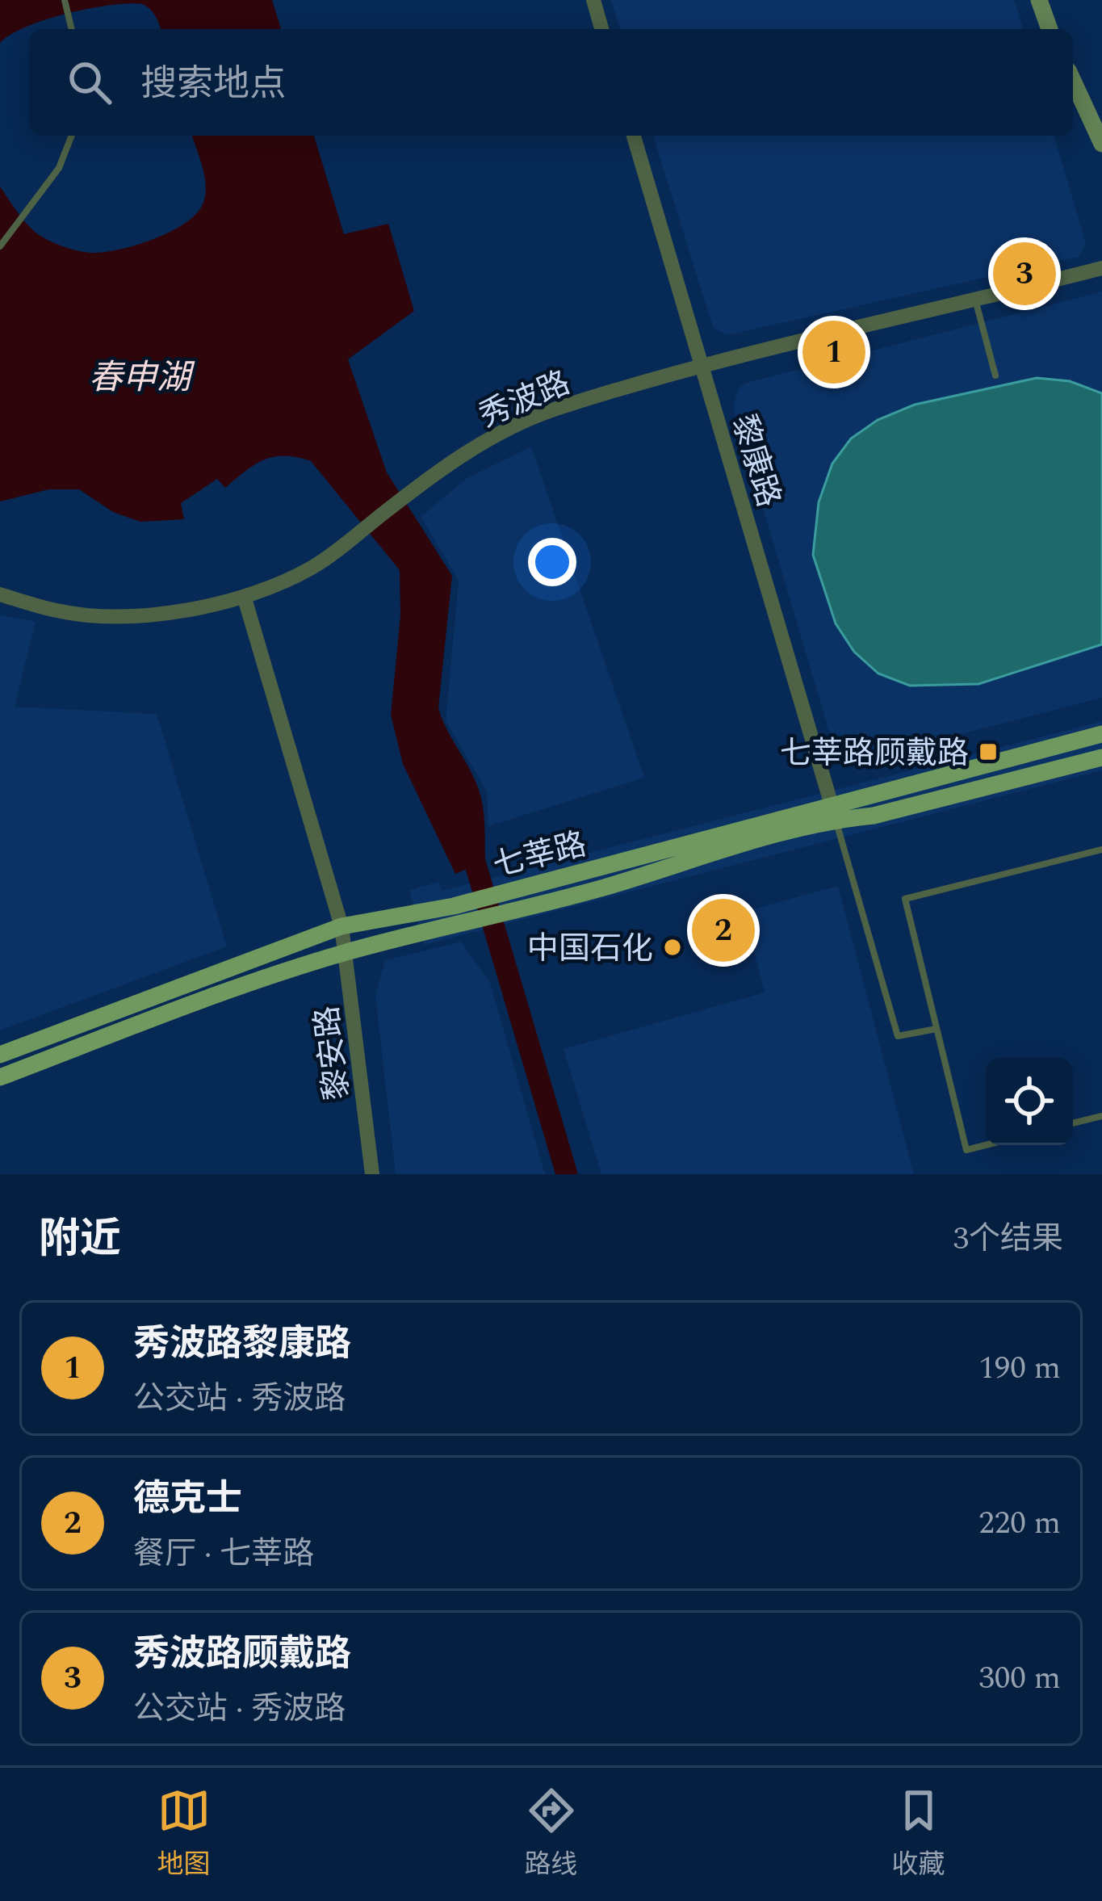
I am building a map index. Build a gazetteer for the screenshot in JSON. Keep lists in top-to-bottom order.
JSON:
{
  "streets": {
    "main road": ["七莘路"],
    "street": ["秀波路", "黎康路", "黎安路"]
  },
  "crossings": [
    ["秀波路", "黎康路"],
    ["秀波路", "黎安路"],
    ["黎康路", "七莘路"],
    ["七莘路", "黎安路"]
  ],
  "water": ["春申湖"],
  "places": {
    "transit": ["七莘路顾戴路"],
    "other": ["中国石化"]
  },
  "page": {
    "search": "搜索地点",
    "pins": ["3", "1", "2"],
    "heading": ["附近", "3个结果"],
    "list": [
      {
        "mark": "1",
        "name": "秀波路黎康路",
        "note": "公交站 · 秀波路",
        "value": "190 m"
      },
      {
        "mark": "2",
        "name": "德克士",
        "note": "餐厅 · 七莘路",
        "value": "220 m"
      },
      {
        "mark": "3",
        "name": "秀波路顾戴路",
        "note": "公交站 · 秀波路",
        "value": "300 m"
      }
    ],
    "nav": ["地图", "路线", "收藏"]
  }
}
